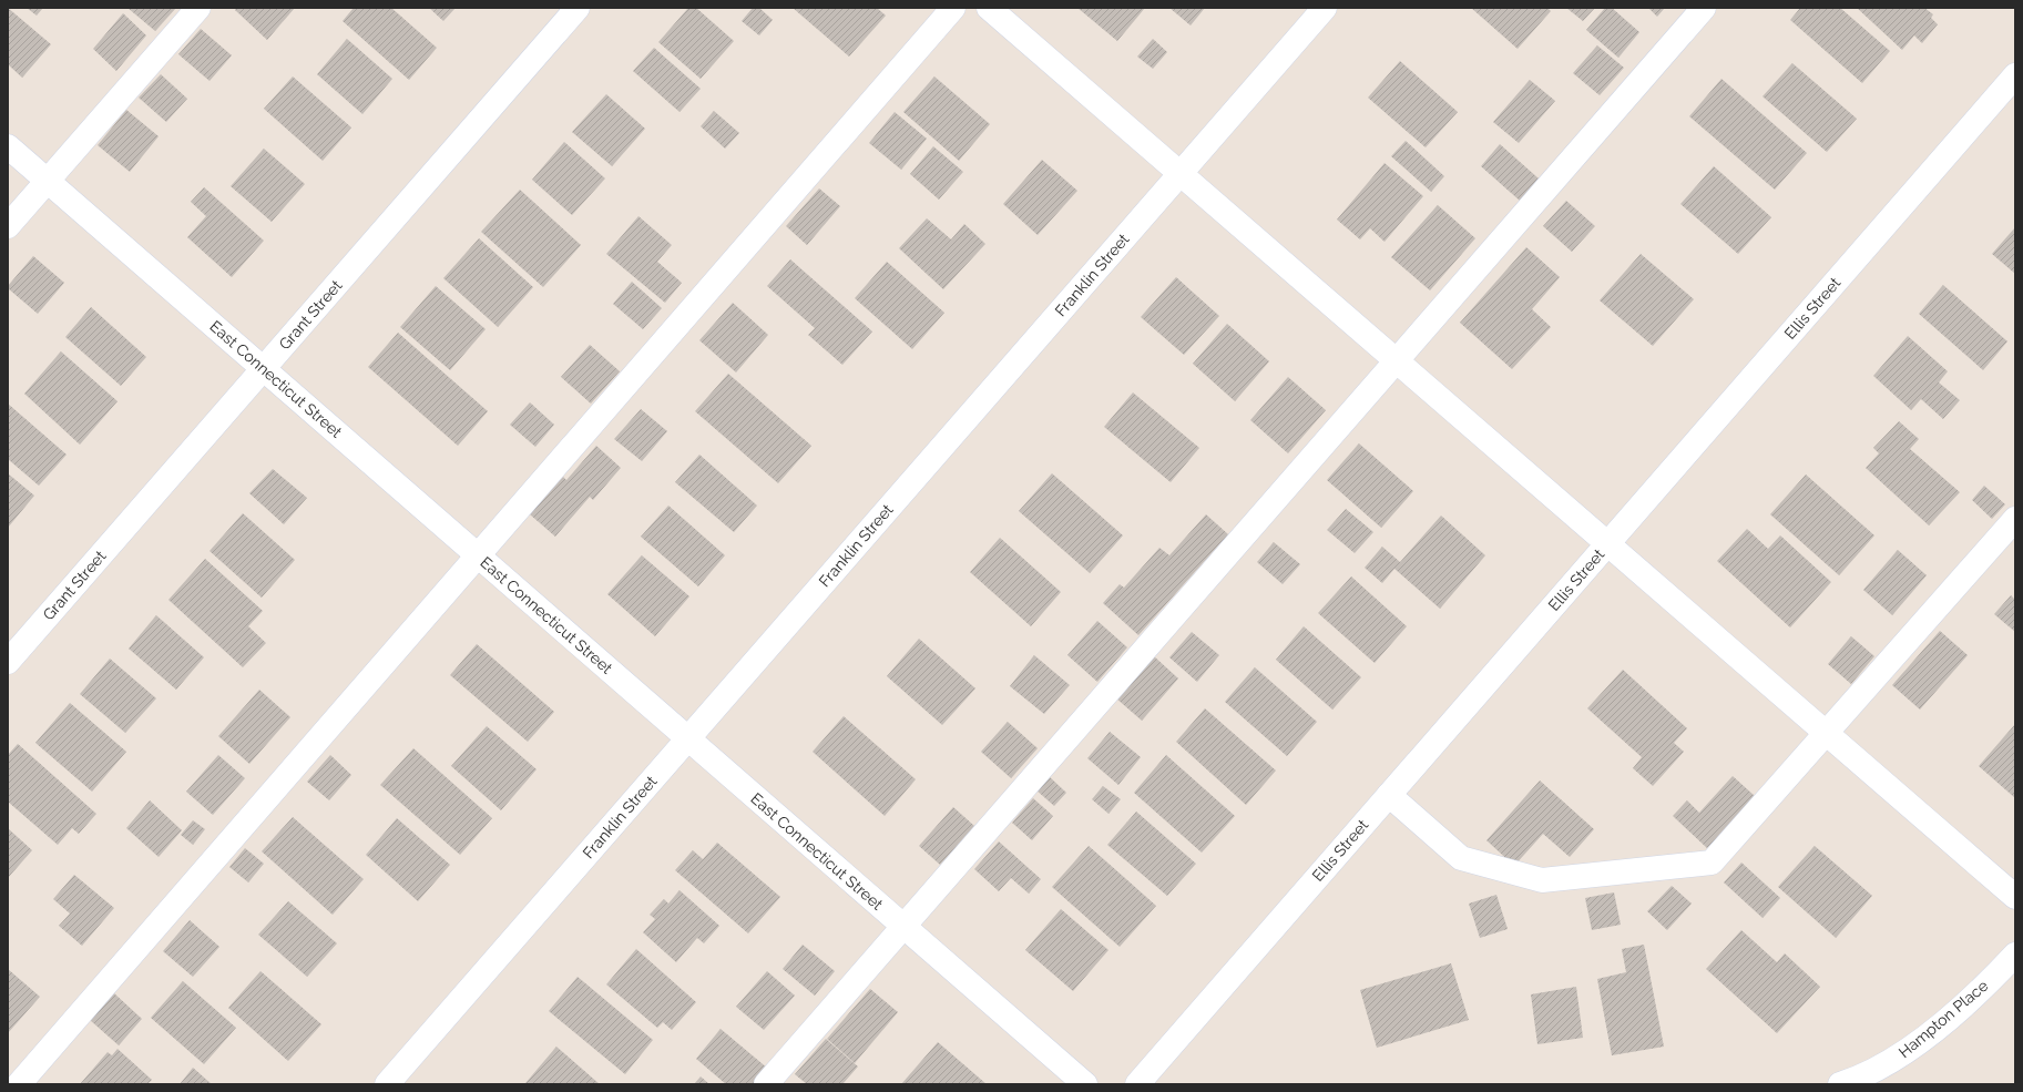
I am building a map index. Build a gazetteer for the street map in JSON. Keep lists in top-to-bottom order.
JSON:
{
  "streets": {
    "street": [
      "Franklin Street",
      "Ellis Street",
      "Grant Street",
      "East Connecticut Street",
      "Hampton Place"
    ]
  },
  "crossings": [
    ["Franklin Street", "East Connecticut Street"],
    ["Grant Street", "East Connecticut Street"]
  ]
}
